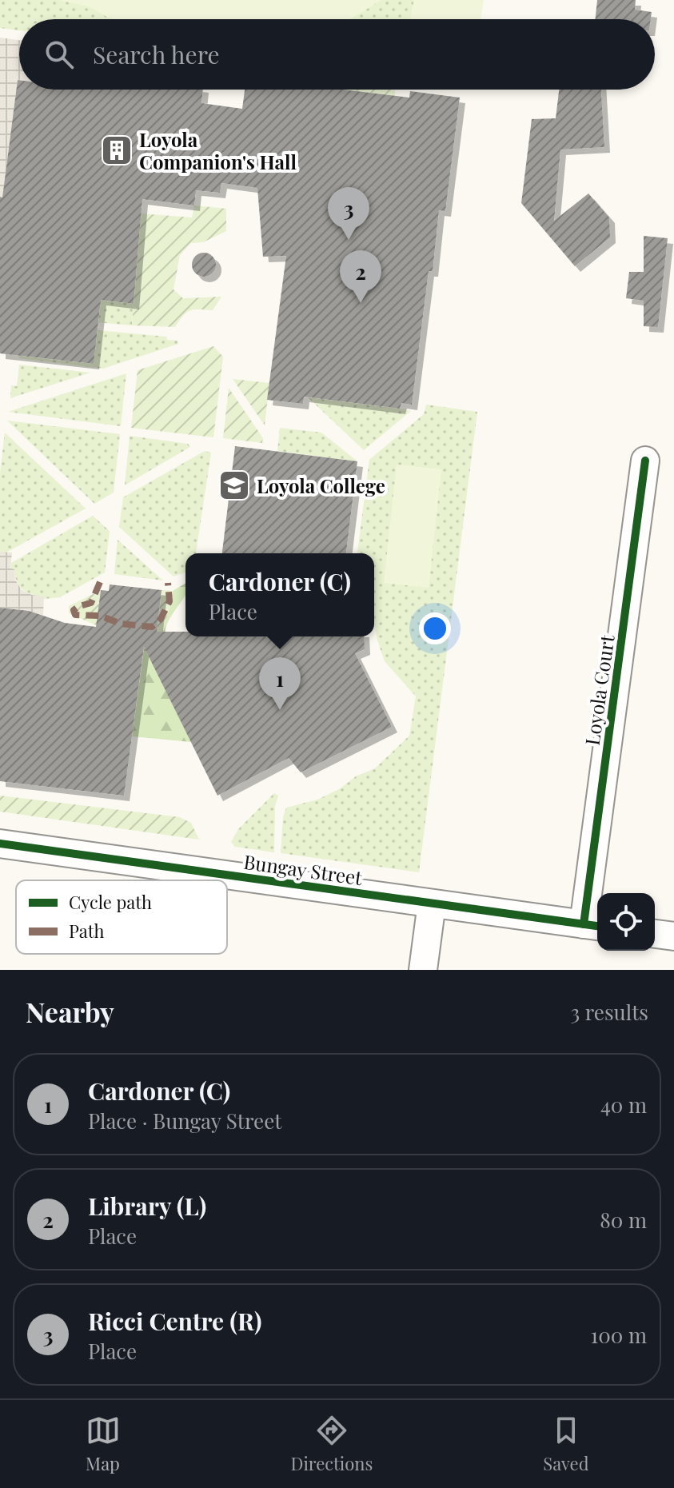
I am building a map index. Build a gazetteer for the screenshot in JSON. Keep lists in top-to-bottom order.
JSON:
{
  "streets": {
    "street": ["Loyola Court", "Bungay Street"]
  },
  "crossings": [
    ["Loyola Court", "Bungay Street"]
  ],
  "places": {
    "building": ["Loyola Companion's Hall"],
    "school or university": ["Loyola College"]
  },
  "legend": ["Cycle path", "Path"],
  "page": {
    "search": "Search here",
    "pins": ["3", "2", "1"],
    "popup": ["Cardoner (C)", "Place"],
    "heading": ["Nearby", "3 results"],
    "list": [
      {
        "mark": "1",
        "name": "Cardoner (C)",
        "note": "Place · Bungay Street",
        "value": "40 m"
      },
      {
        "mark": "2",
        "name": "Library (L)",
        "note": "Place",
        "value": "80 m"
      },
      {
        "mark": "3",
        "name": "Ricci Centre (R)",
        "note": "Place",
        "value": "100 m"
      }
    ],
    "nav": ["Map", "Directions", "Saved"]
  }
}
